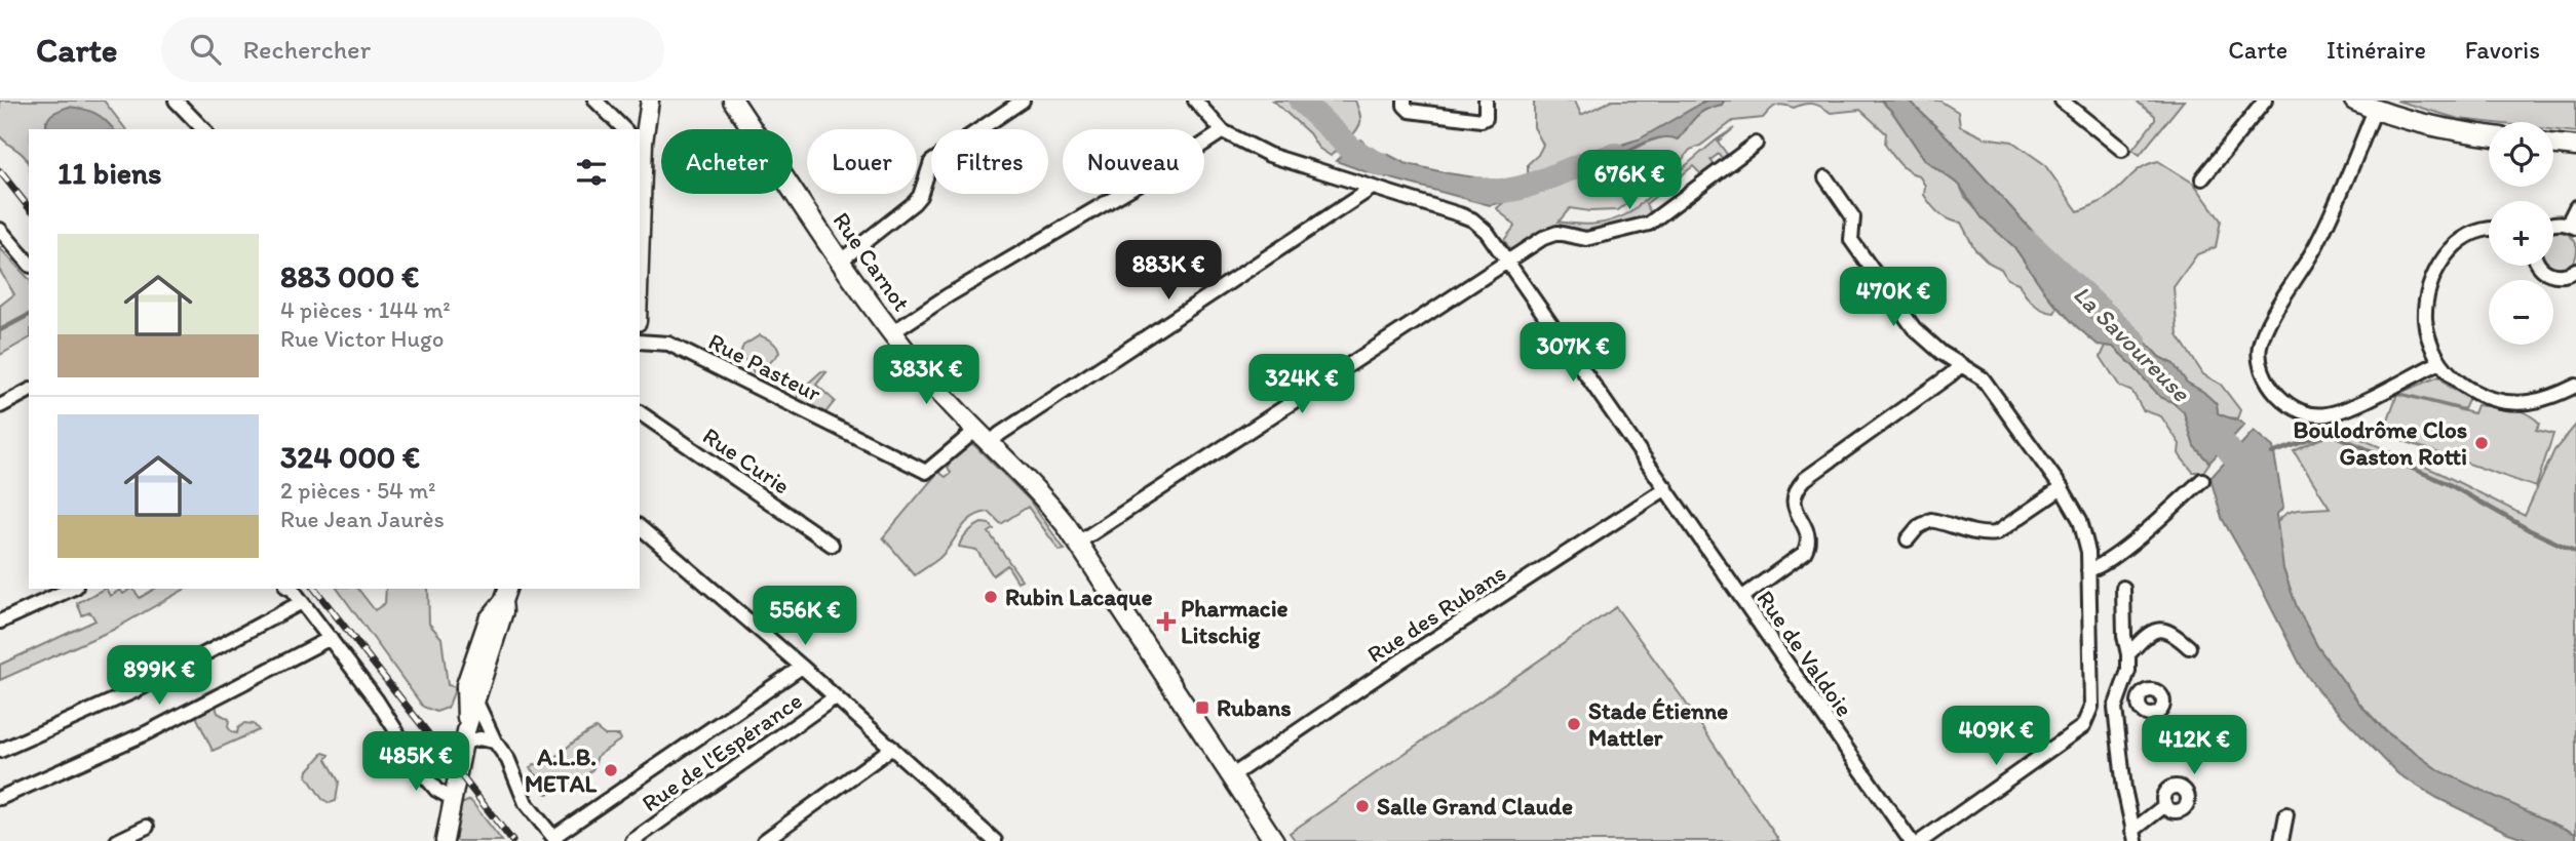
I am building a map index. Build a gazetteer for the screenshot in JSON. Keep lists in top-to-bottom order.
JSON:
{
  "streets": {
    "main road": ["Rue Carnot"],
    "street": [
      "Rue Pasteur",
      "Rue Curie",
      "Rue des Rubans",
      "Rue de Valdoie",
      "Rue de l'Espérance"
    ]
  },
  "crossings": [
    ["Rue Carnot", "Rue Pasteur"],
    ["Rue Carnot", "Rue des Rubans"],
    ["Rue des Rubans", "Rue de Valdoie"]
  ],
  "water": ["La Savoureuse"],
  "places": {
    "other": [
      "Boulodrôme Clos Gaston Rotti",
      "Rubin Lacaque",
      "Stade Étienne Mattler",
      "A.L.B. METAL",
      "Salle Grand Claude"
    ],
    "health": ["Pharmacie Litschig"],
    "transit": ["Rubans"]
  },
  "page": {
    "header": "Carte",
    "search": "Rechercher",
    "nav": ["Carte", "Itinéraire", "Favoris"],
    "map_buttons": ["+", "−"],
    "chip": [
      "Acheter",
      "Louer",
      "Filtres",
      "Nouveau"
    ],
    "heading": "11 biens",
    "price": [
      "676K €",
      "883K €",
      "470K €",
      "307K €",
      "383K €",
      "324K €",
      "556K €",
      "899K €",
      "409K €",
      "412K €",
      "485K €"
    ],
    "list": [
      {
        "name": "883 000 €",
        "note": "4 pièces · 144 m² · Rue Victor Hugo"
      },
      {
        "name": "324 000 €",
        "note": "2 pièces · 54 m² · Rue Jean Jaurès"
      }
    ]
  }
}
